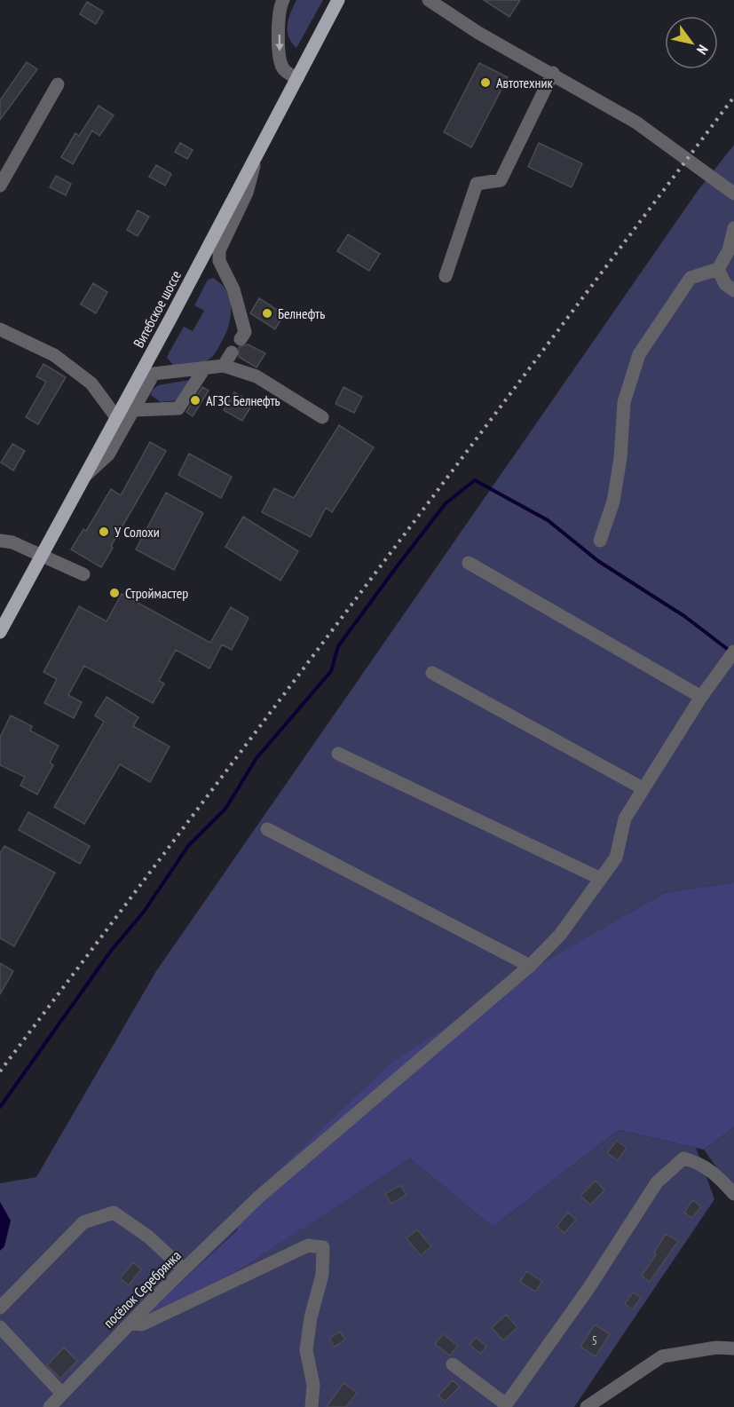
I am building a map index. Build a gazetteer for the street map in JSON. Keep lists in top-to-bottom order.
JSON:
{
  "streets": {
    "main road": ["Витебское шоссе"],
    "street": ["посёлок Серебрянка"]
  },
  "places": [
    "Автотехник",
    "Белнефть",
    "АГЗС Белнефть",
    "У Солохи",
    "Строймастер"
  ],
  "house_numbers": ["5"],
  "north": "bottom right"
}
